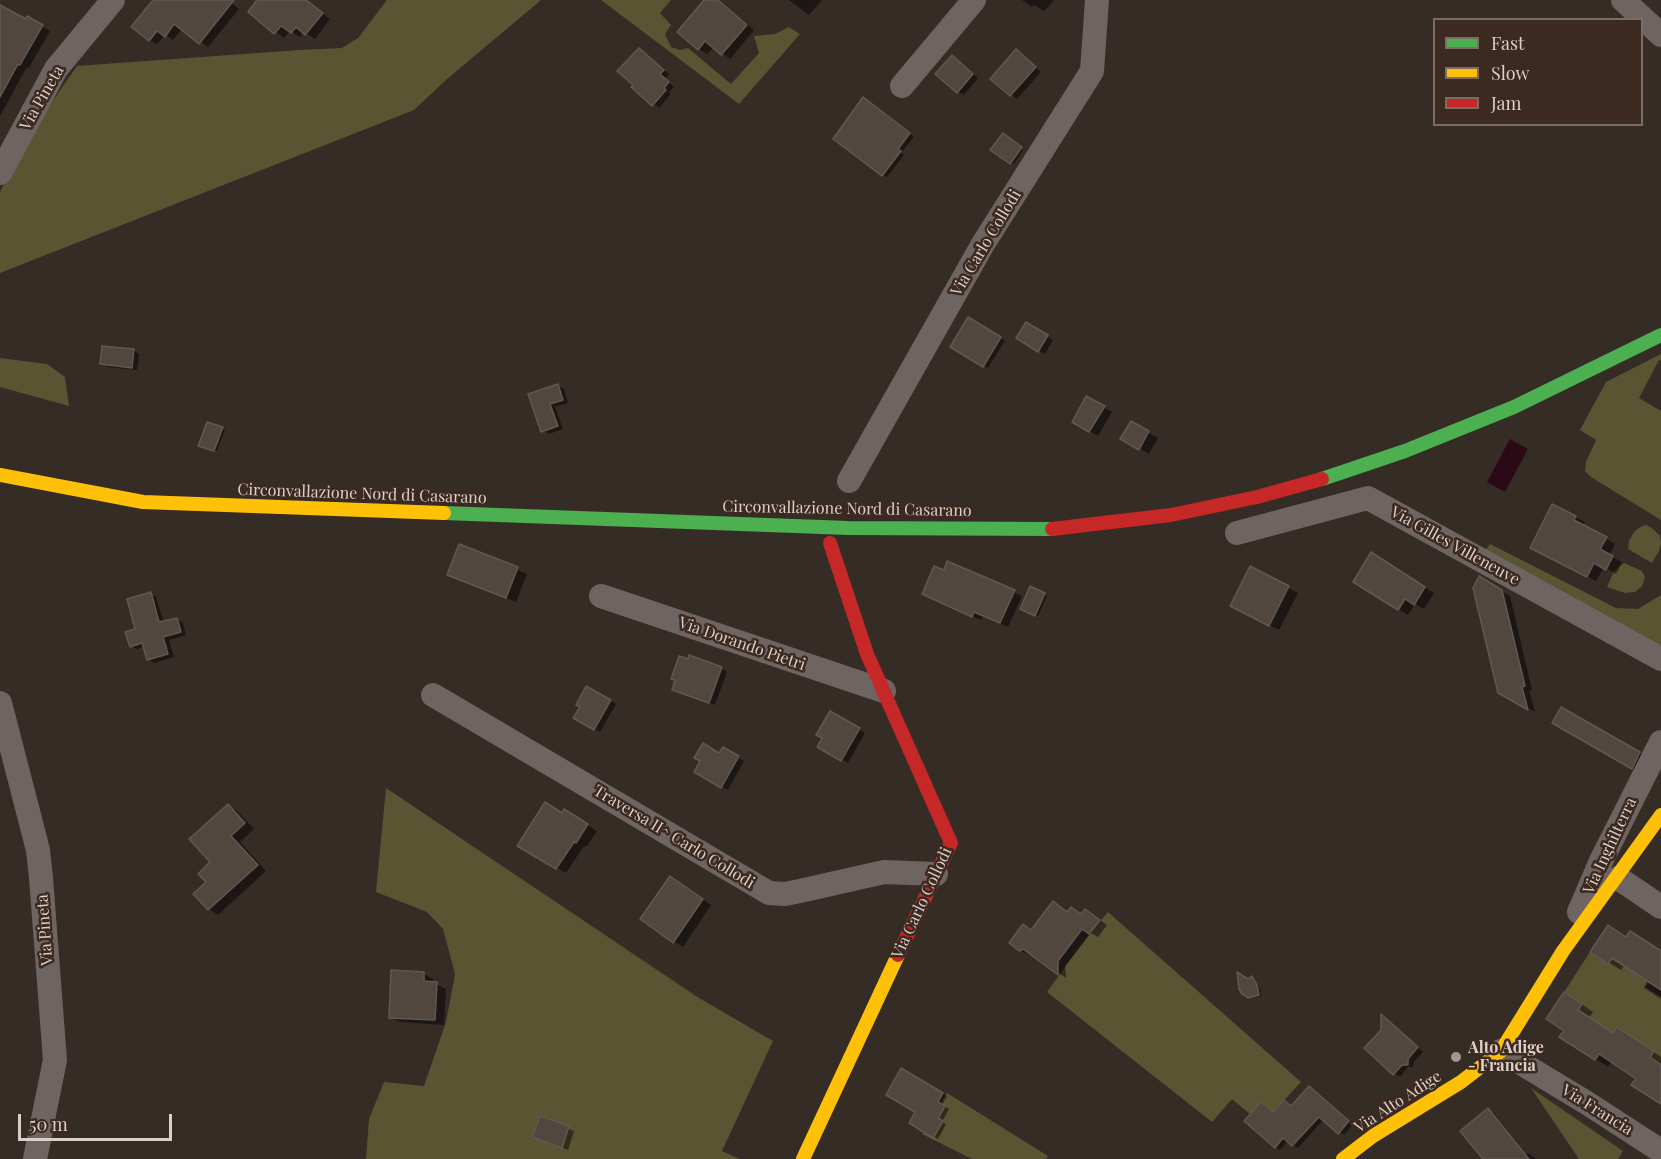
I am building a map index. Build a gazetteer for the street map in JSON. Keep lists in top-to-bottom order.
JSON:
{
  "streets": {
    "main road": [
      "Via Carlo Collodi",
      "Circonvallazione Nord di Casarano",
      "Via Inghilterra",
      "Via Alto Adige"
    ],
    "street": [
      "Via Pineta",
      "Via Gilles Villeneuve",
      "Via Dorando Pietri",
      "Traversa II^ Carlo Collodi",
      "Via Francia"
    ]
  },
  "crossings": [
    ["Via Carlo Collodi", "Via Dorando Pietri"],
    ["Via Carlo Collodi", "Traversa II^ Carlo Collodi"],
    ["Via Inghilterra", "Via Alto Adige"],
    ["Via Inghilterra", "Via Francia"],
    ["Via Alto Adige", "Via Francia"]
  ],
  "places": ["Alto Adige - Francia"],
  "legend": ["Fast", "Slow", "Jam"],
  "scale_bar": "50 m"
}
